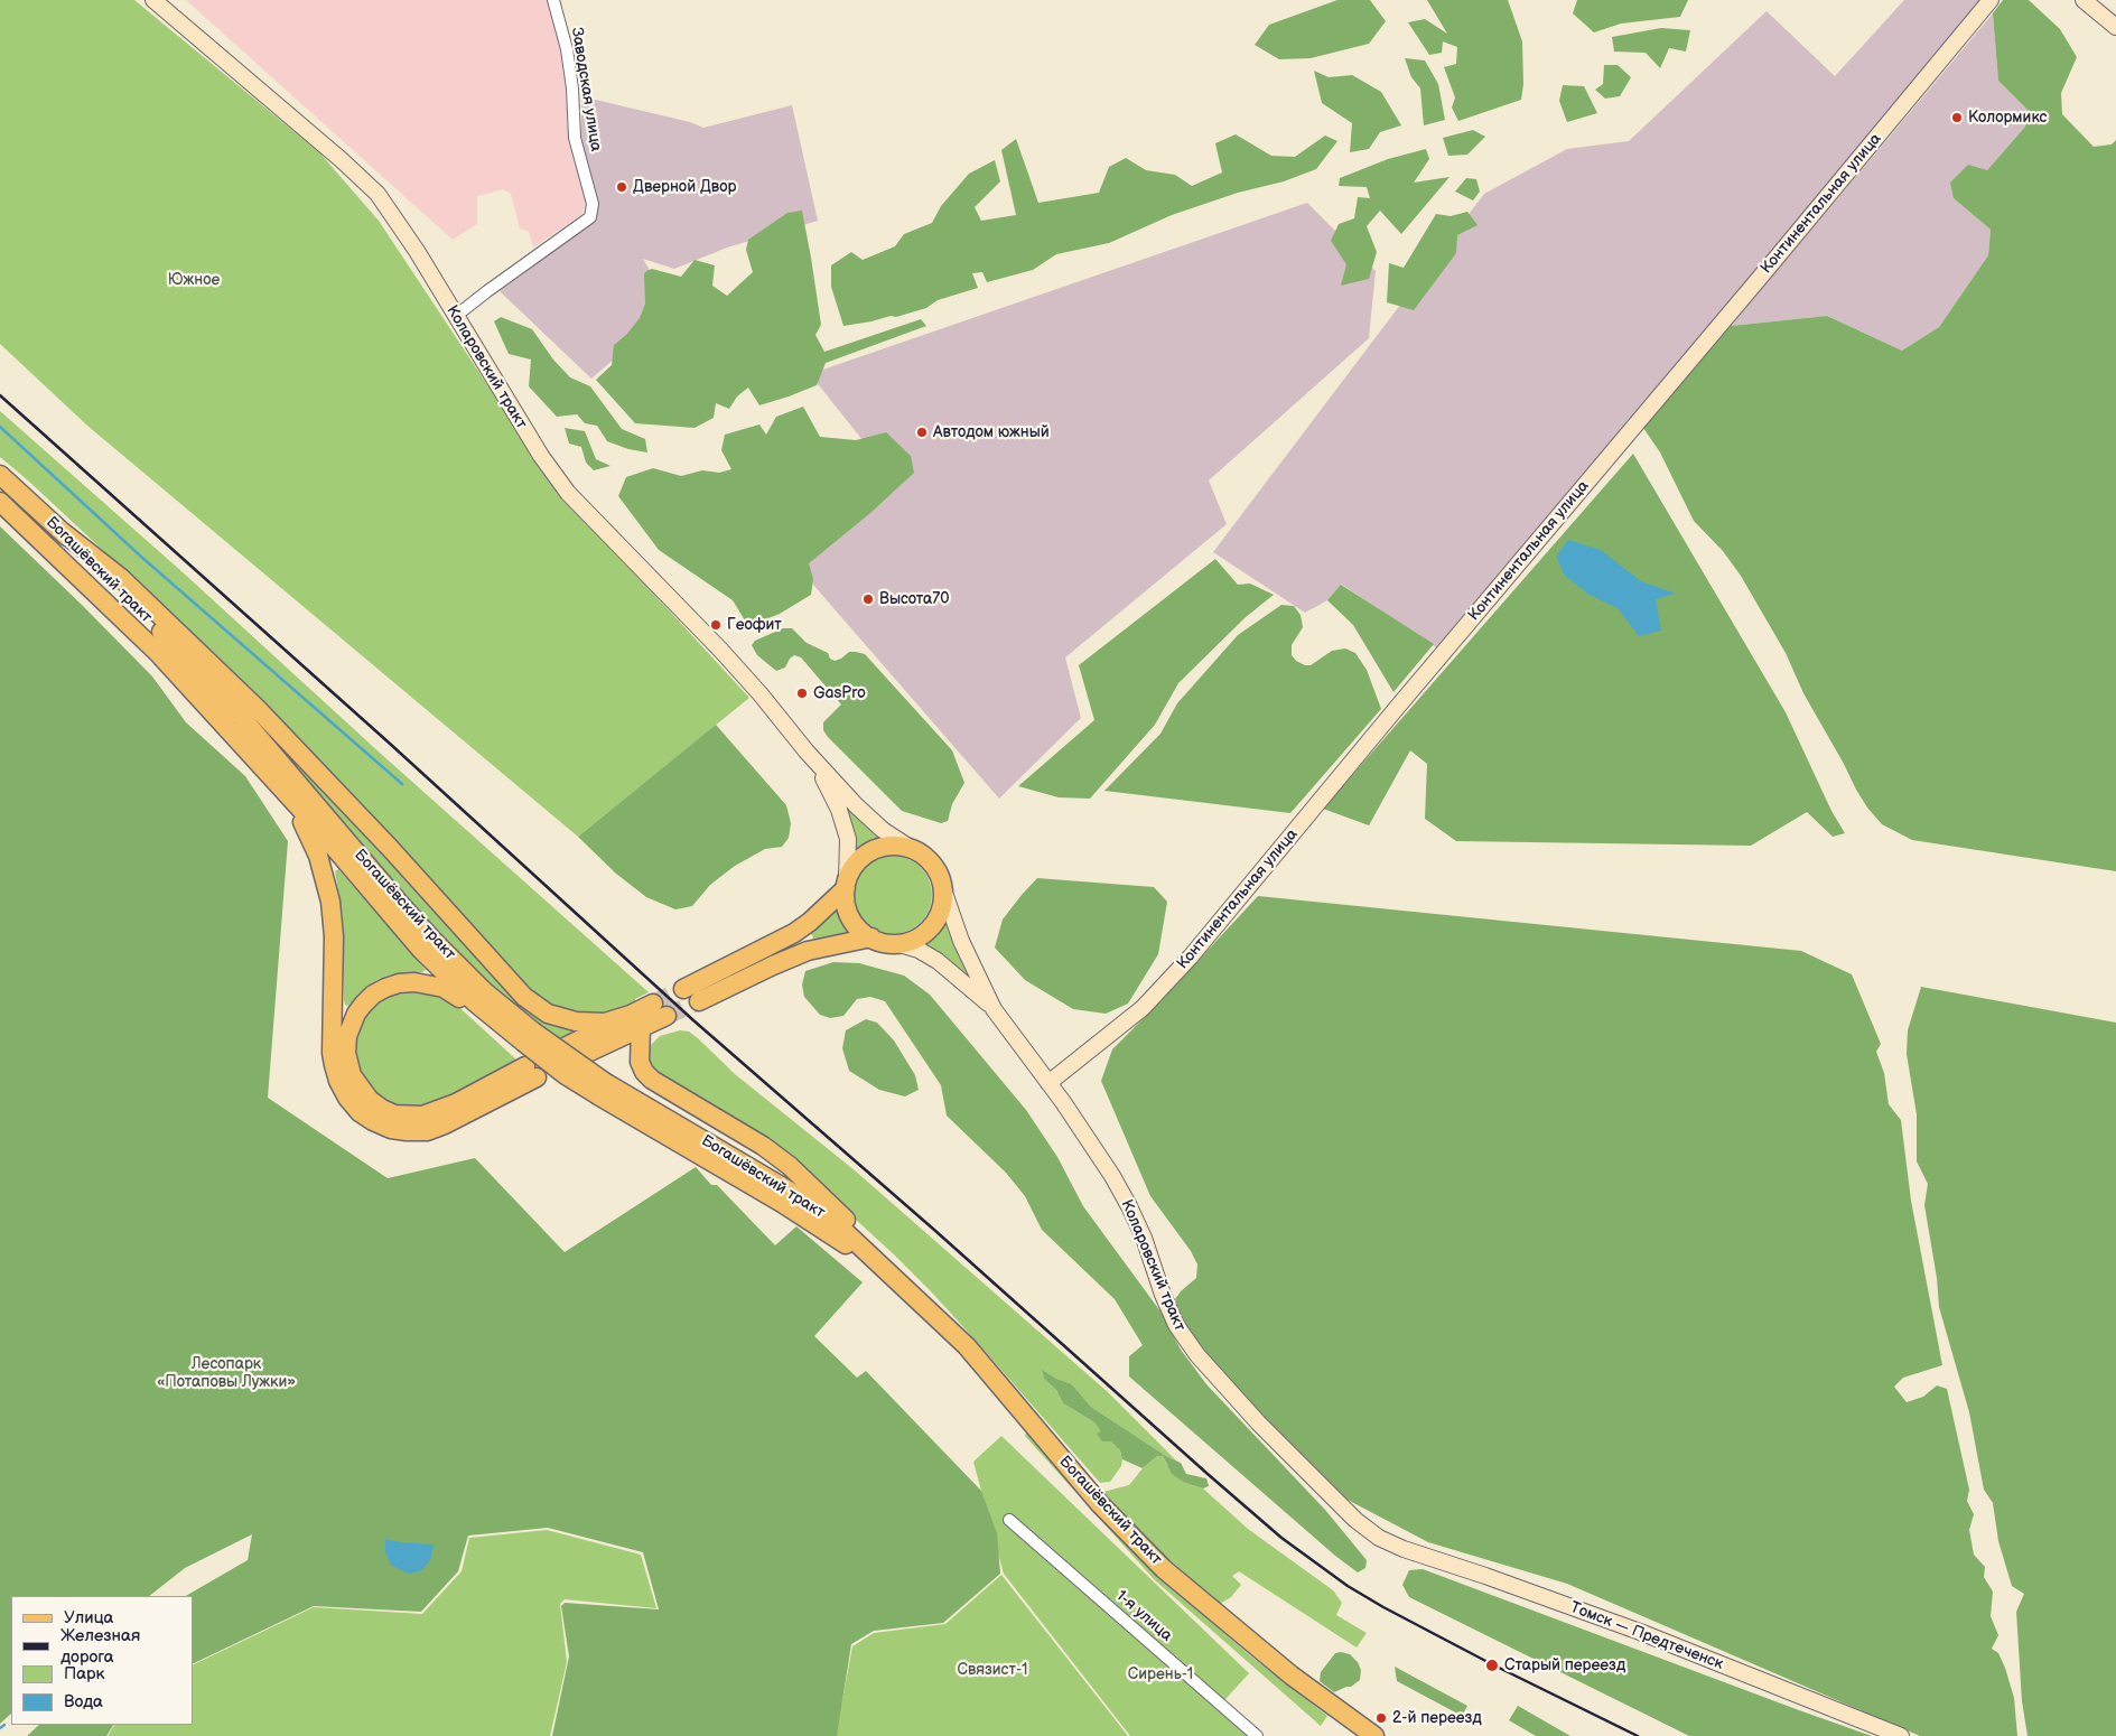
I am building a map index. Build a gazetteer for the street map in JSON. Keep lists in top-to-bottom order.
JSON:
{
  "streets": {
    "main road": [
      "Континентальная улица",
      "Коларовский тракт",
      "Богашёвский тракт",
      "Томск — Предтеченск"
    ],
    "street": ["Заводская улица", "1-я улица"]
  },
  "crossings": [
    ["Заводская улица", "Коларовский тракт"],
    ["Континентальная улица", "Коларовский тракт"],
    ["Коларовский тракт", "Томск — Предтеченск"]
  ],
  "parks": [
    "Южное",
    "Лесопарк «Потаповы Лужки»",
    "Связист-1",
    "Сирень-1"
  ],
  "places": [
    "Колормикс",
    "Дверной Двор",
    "Автодом южный",
    "Высота70",
    "Геофит",
    "GasPro",
    "Старый переезд",
    "2-й переезд"
  ],
  "legend": [
    "Улица",
    "Железная дорога",
    "Парк",
    "Вода"
  ]
}
